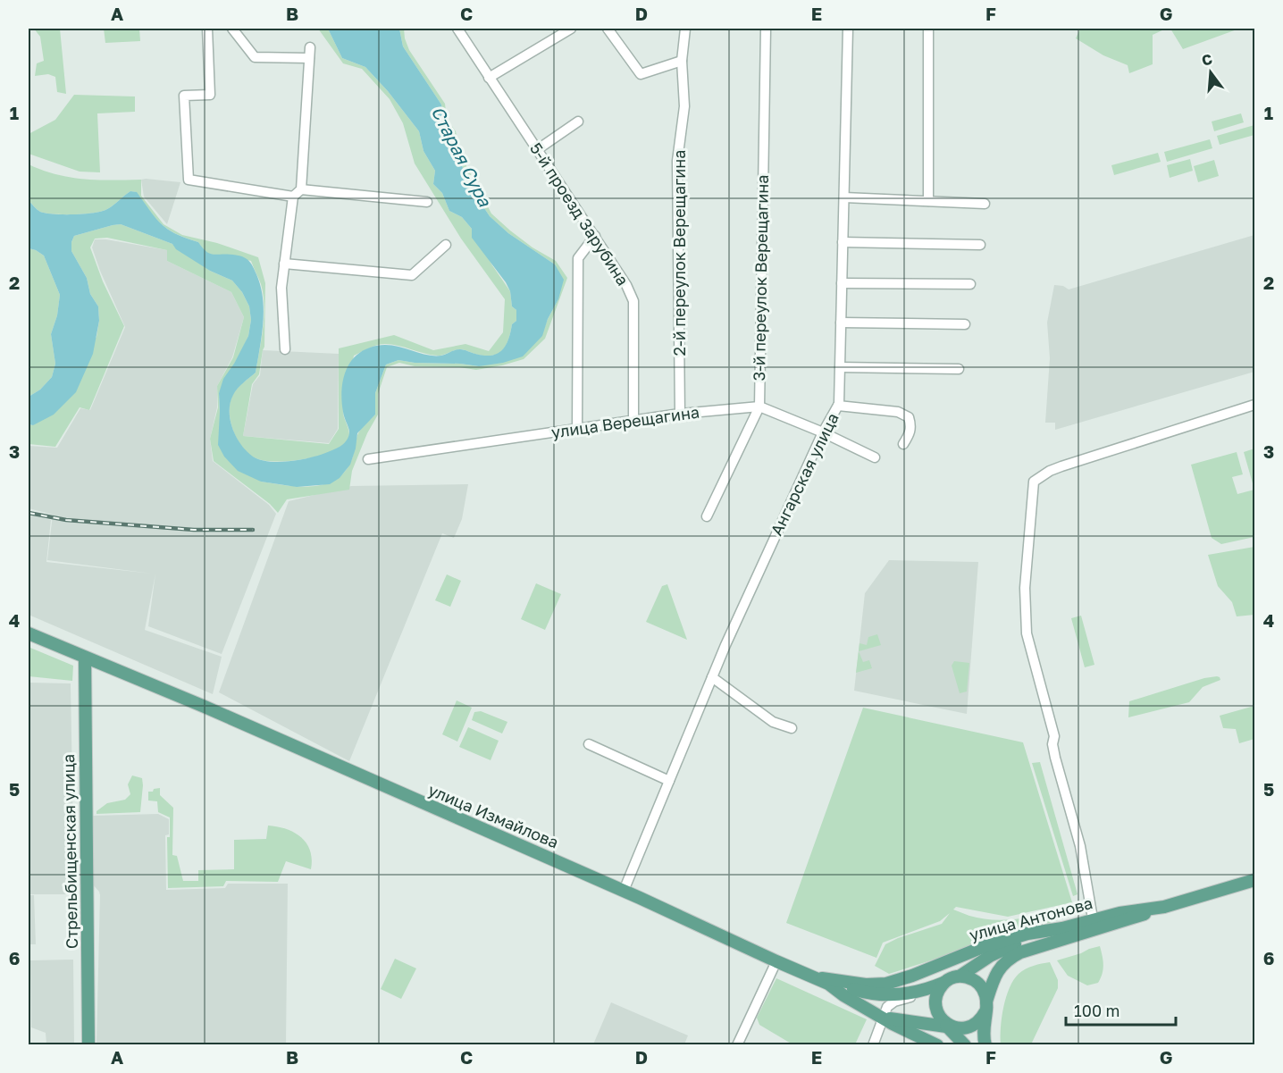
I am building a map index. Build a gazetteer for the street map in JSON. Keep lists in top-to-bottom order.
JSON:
{
  "streets": {
    "main road": ["улица Измайлова", "Стрельбищенская улица", "улица Антонова"],
    "street": [
      "5-й проезд Зарубина",
      "2-й переулок Верещагина",
      "3-й переулок Верещагина",
      "улица Верещагина",
      "Ангарская улица"
    ]
  },
  "crossings": [
    ["5-й проезд Зарубина", "улица Верещагина"],
    ["2-й переулок Верещагина", "улица Верещагина"],
    ["3-й переулок Верещагина", "улица Верещагина"],
    ["улица Верещагина", "Ангарская улица"],
    ["Ангарская улица", "улица Измайлова"],
    ["улица Измайлова", "Стрельбищенская улица"],
    ["улица Измайлова", "улица Антонова"]
  ],
  "water": ["Старая Сура"],
  "scale_bar": "100 m",
  "north": "top",
  "grid": {
    "columns": [
      "A",
      "B",
      "C",
      "D",
      "E",
      "F",
      "G"
    ],
    "rows": [
      "1",
      "2",
      "3",
      "4",
      "5",
      "6"
    ]
  }
}
